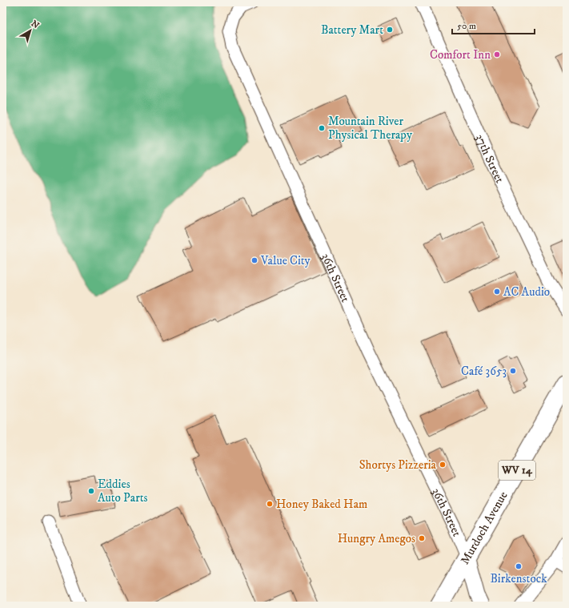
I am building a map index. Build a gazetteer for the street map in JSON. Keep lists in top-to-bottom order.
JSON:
{
  "streets": {
    "main road": ["WV 14", "Murdoch Avenue"],
    "street": ["37th Street", "36th Street"]
  },
  "crossings": [
    ["36th Street", "Murdoch Avenue"]
  ],
  "places": [
    "Battery Mart",
    "Comfort Inn",
    "Mountain River Physical Therapy",
    "Value City",
    "AC Audio",
    "Café 3653",
    "Shortys Pizzeria",
    "Eddies Auto Parts",
    "Honey Baked Ham",
    "Hungry Amegos",
    "Birkenstock"
  ],
  "scale_bar": "50 m",
  "north": "top right"
}
